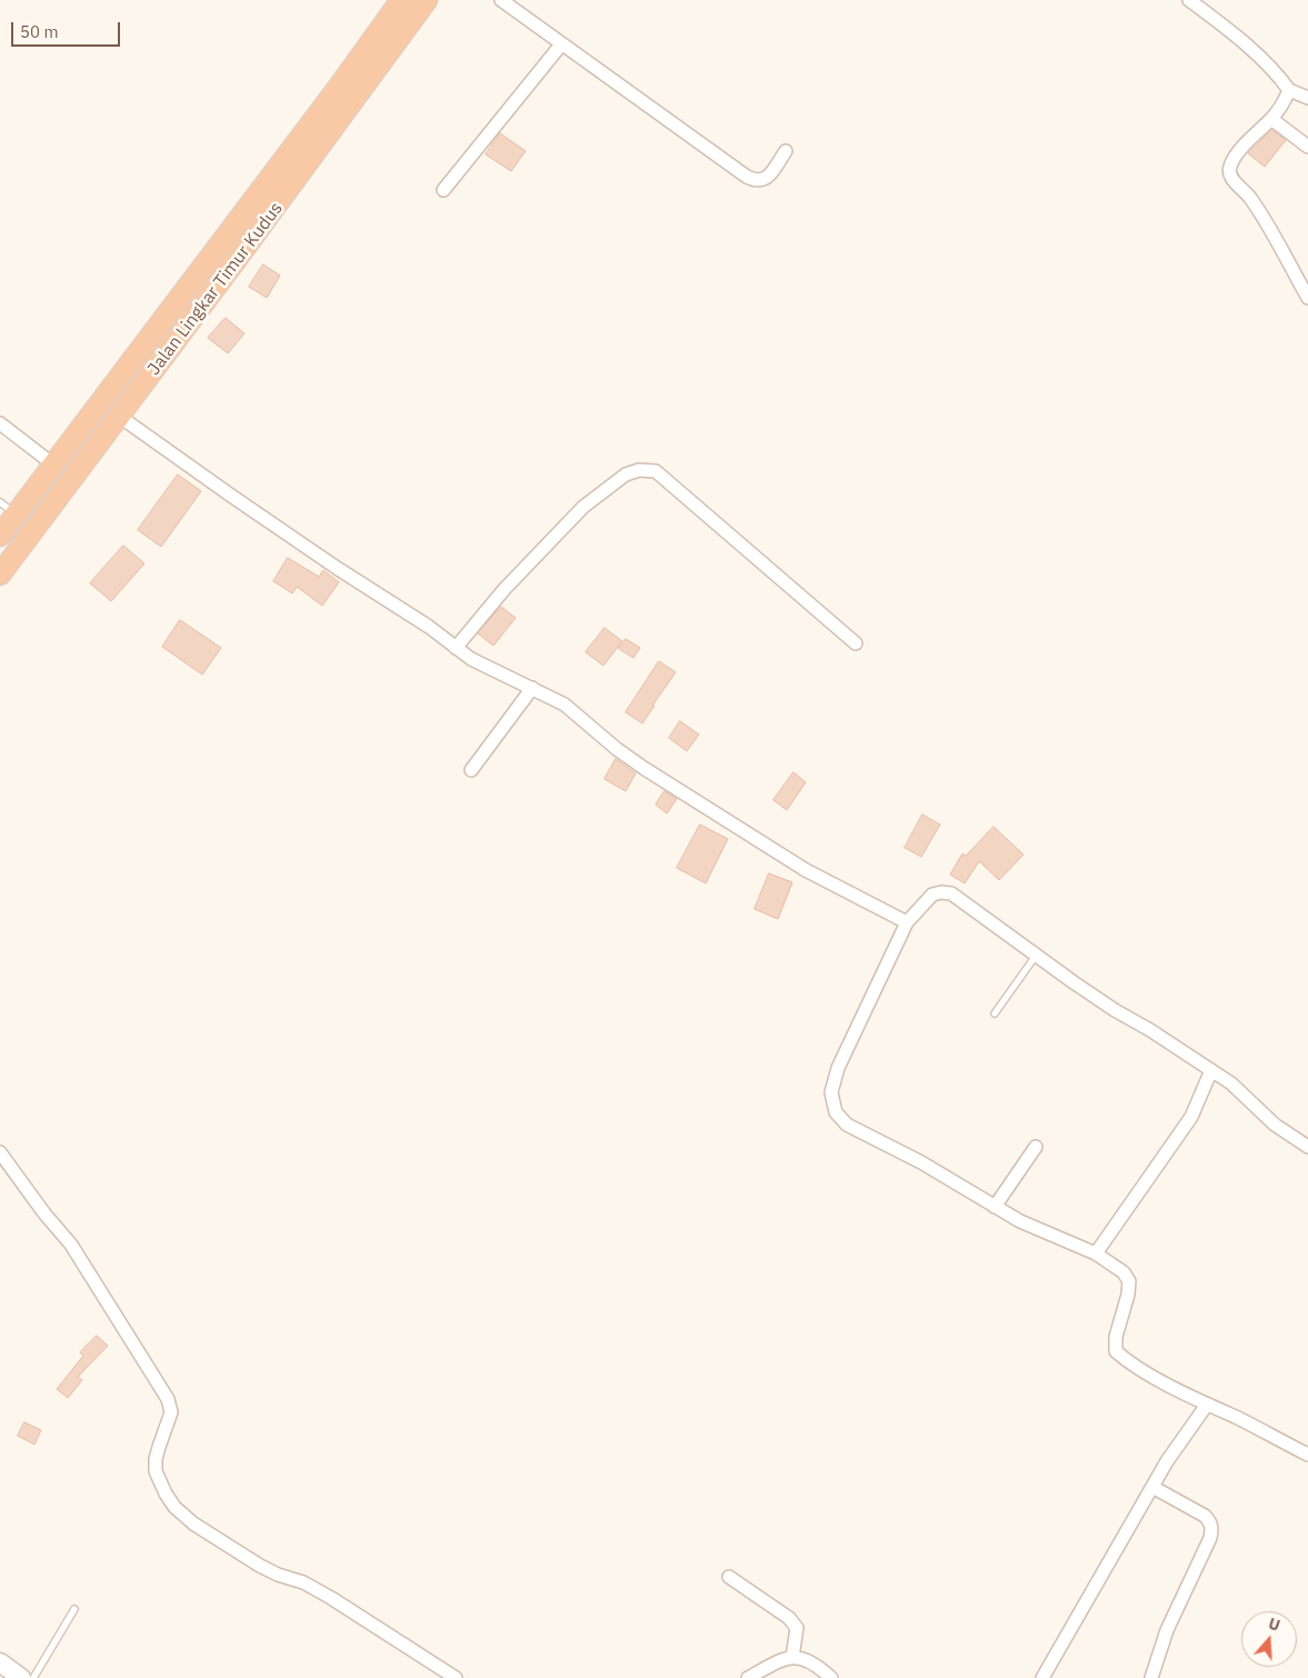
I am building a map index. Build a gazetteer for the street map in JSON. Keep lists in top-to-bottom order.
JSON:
{
  "streets": {
    "highway": ["Jalan Lingkar Timur Kudus"]
  },
  "scale_bar": "50 m",
  "north": "top"
}
